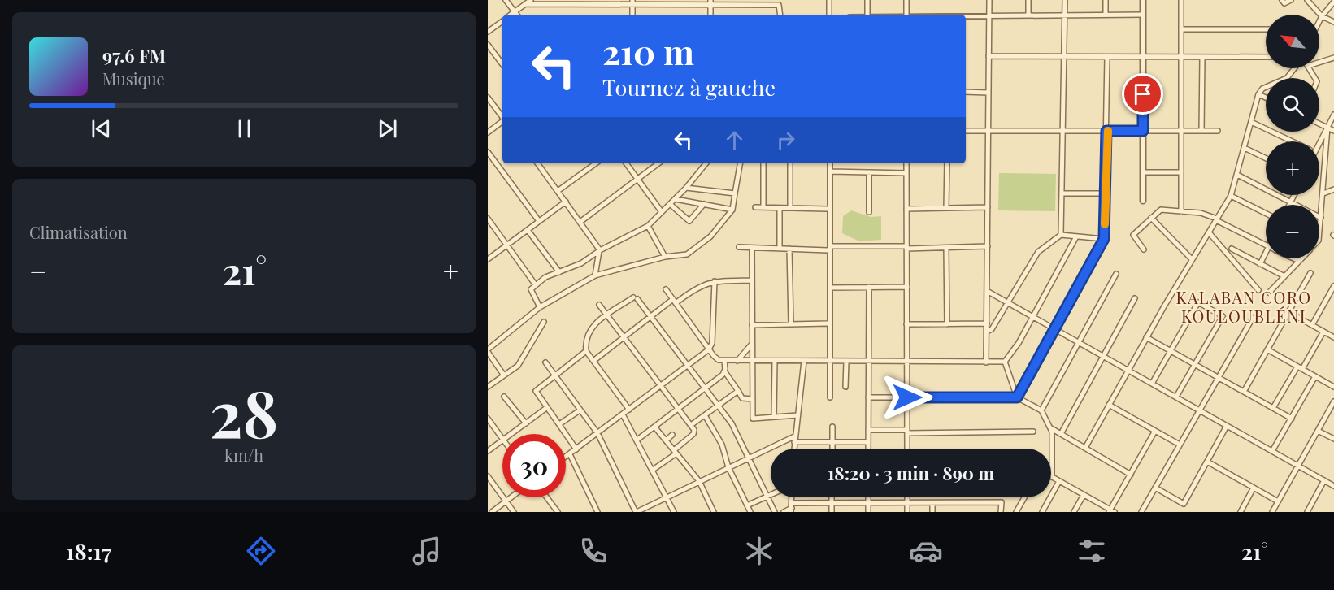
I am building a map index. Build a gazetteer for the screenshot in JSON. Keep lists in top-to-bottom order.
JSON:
{
  "districts": ["KALABAN CORO KOULOUBLÉNI"],
  "north": "top left",
  "page": {
    "map_buttons": ["+", "−"],
    "turn": ["210 m", "Tournez à gauche"],
    "song": ["97.6 FM", "Musique"],
    "tile": [
      "Climatisation",
      ["28", "km/h"]
    ],
    "heat": ["−", "21°", "+"],
    "limit": "30",
    "trip": "18:20 · 3 min · 890 m",
    "tabs": ["18:17", "21°"]
  }
}
